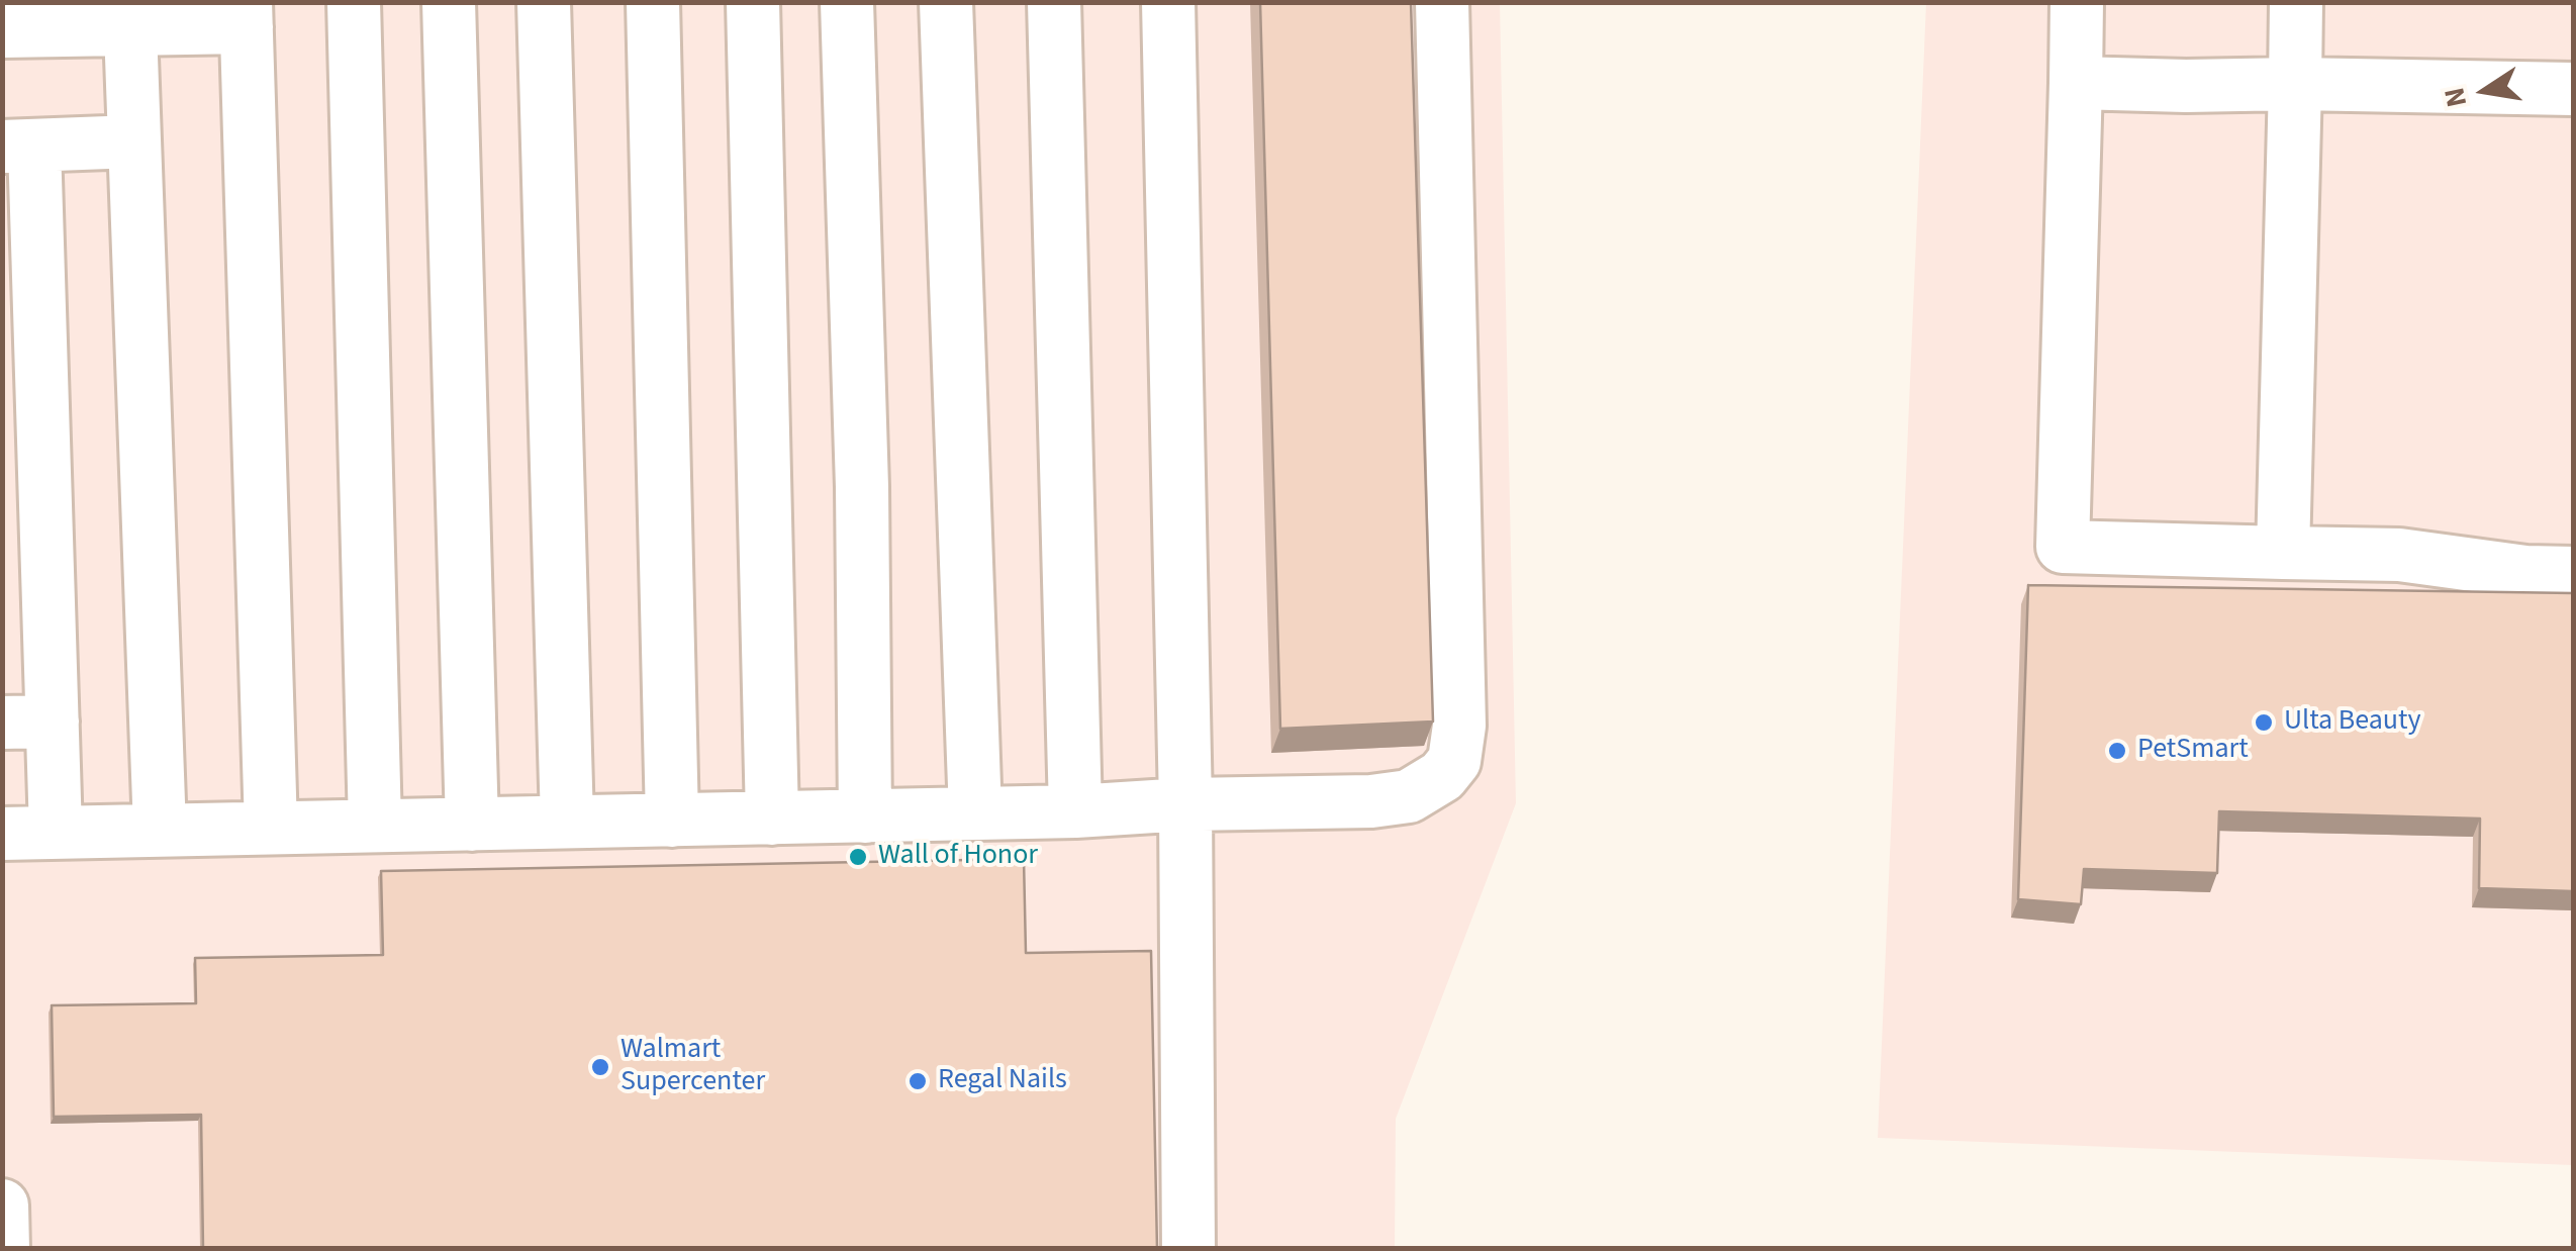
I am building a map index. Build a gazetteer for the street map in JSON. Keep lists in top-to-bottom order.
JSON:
{
  "places": [
    "Ulta Beauty",
    "PetSmart",
    "Wall of Honor",
    "Walmart Supercenter",
    "Regal Nails"
  ],
  "north": "left"
}
